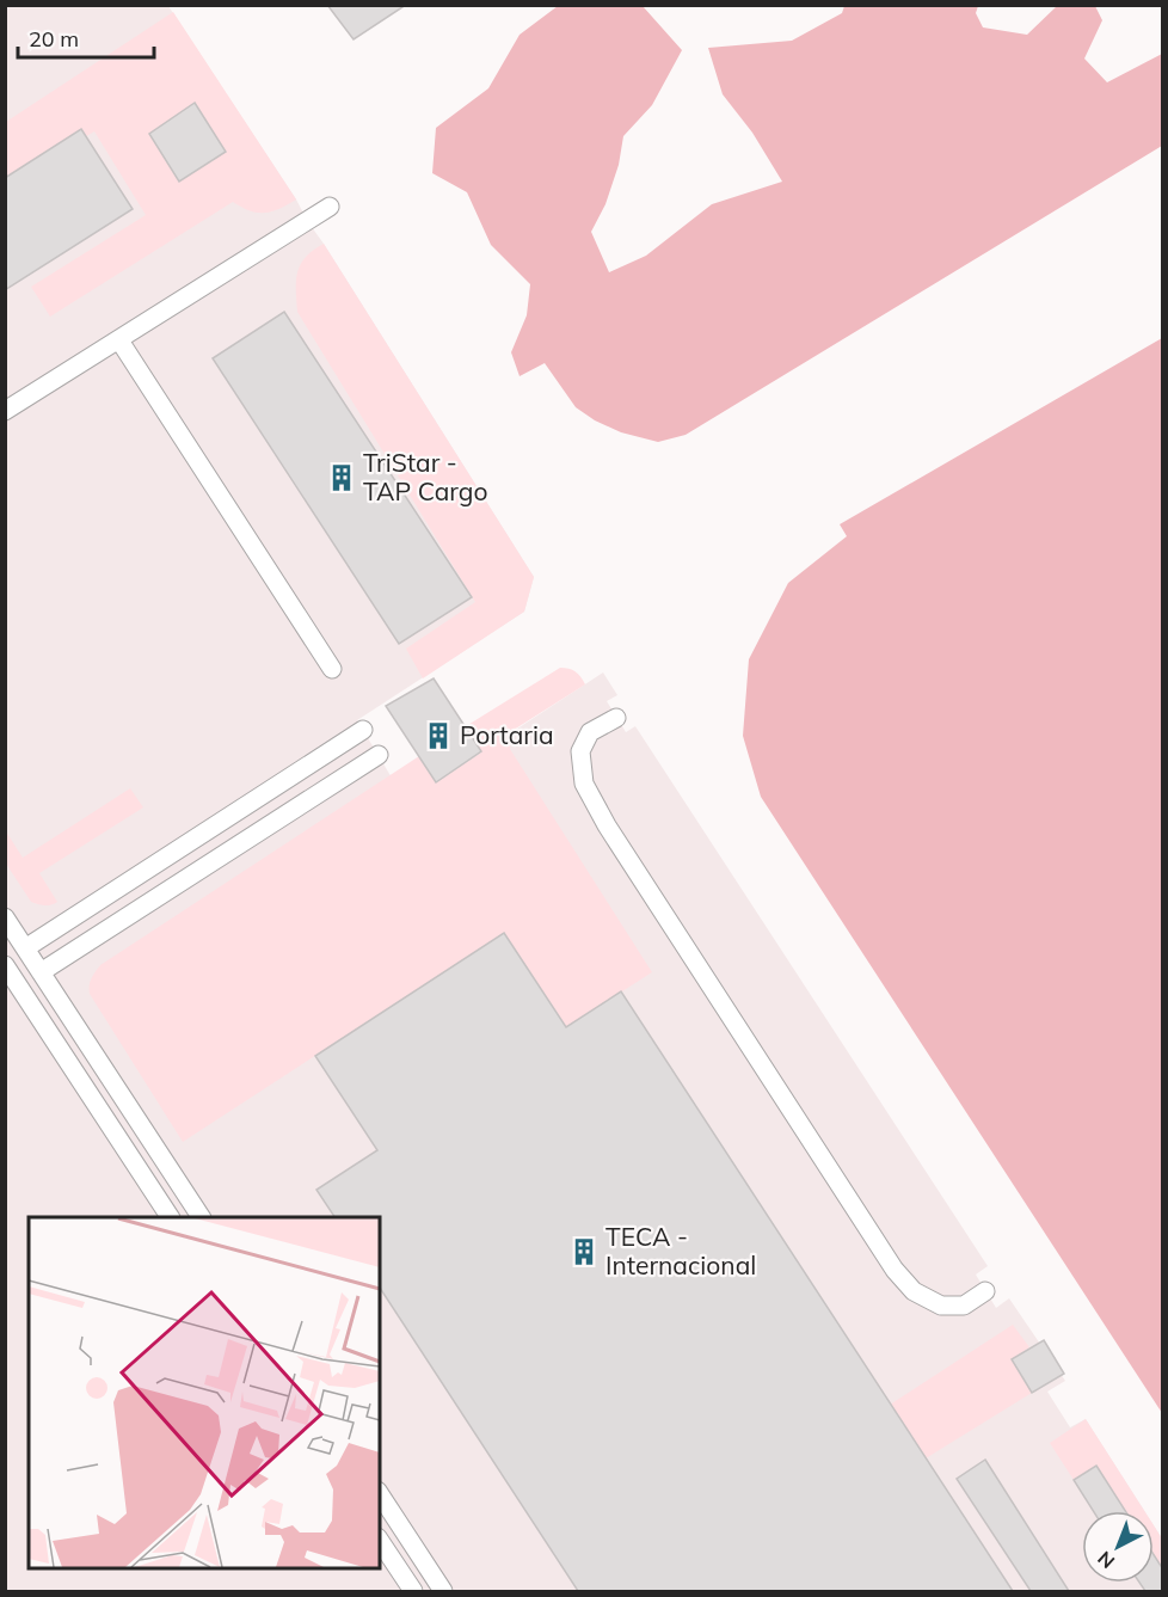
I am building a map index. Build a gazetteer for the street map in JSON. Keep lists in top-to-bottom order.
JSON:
{
  "places": {
    "building": ["TriStar - TAP Cargo", "Portaria", "TECA - Internacional"]
  },
  "scale_bar": "20 m",
  "north": "bottom left"
}
